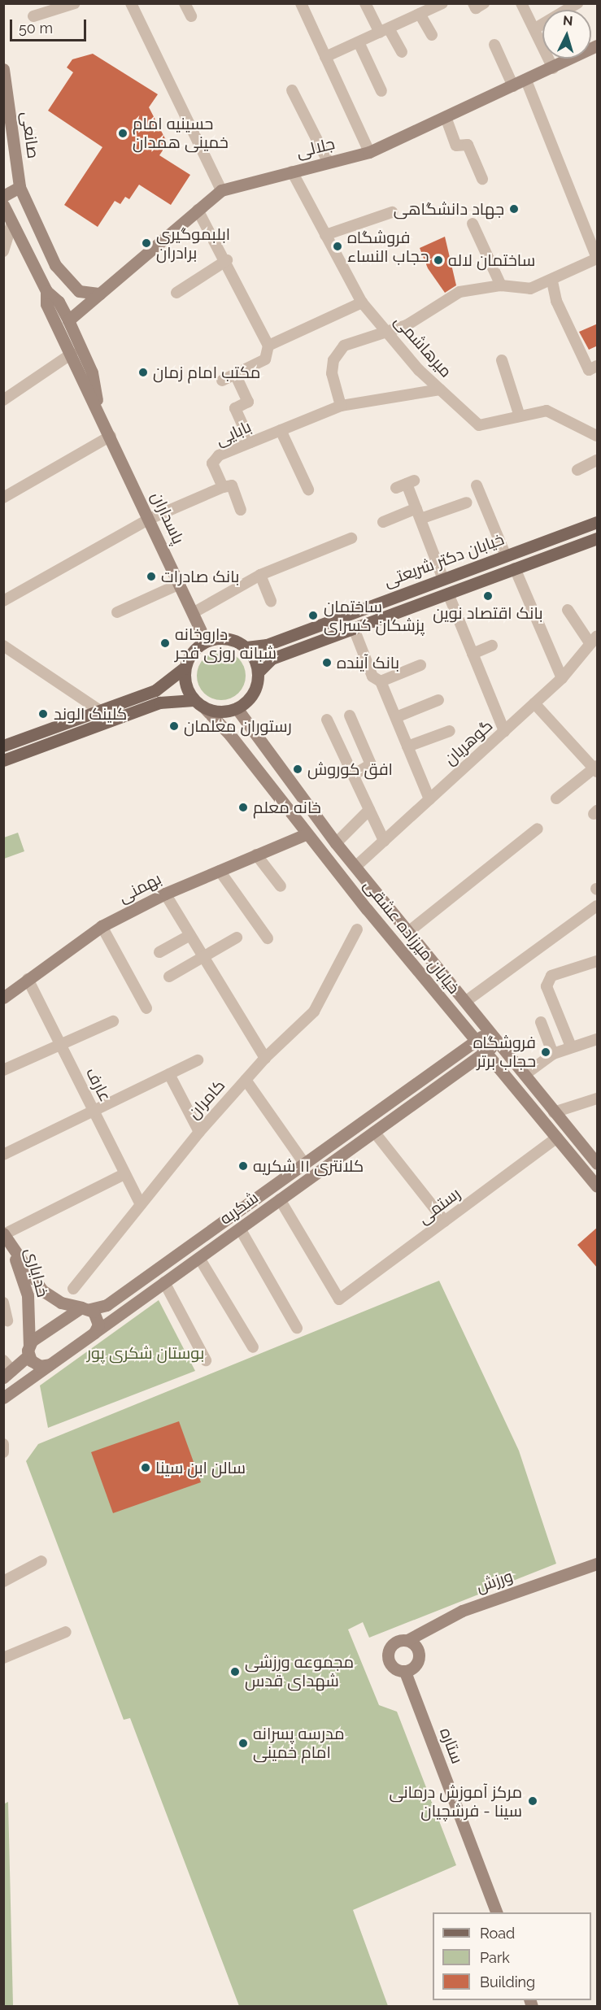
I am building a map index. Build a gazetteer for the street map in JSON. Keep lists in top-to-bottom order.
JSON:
{
  "streets": {
    "main road": [
      "صانعی",
      "جلالی",
      "پاسداران",
      "خیابان دکتر شریعتی",
      "بهمنی",
      "خیابان میرزاده عشقی",
      "شکریه",
      "خدایاری",
      "ورزش",
      "ستاره"
    ],
    "street": [
      "میرهاشمی",
      "بابایی",
      "گوهریان",
      "عارف",
      "کامران",
      "رستمی"
    ]
  },
  "crossings": [
    ["صانعی", "جلالی"],
    ["جلالی", "میرهاشمی"],
    ["جلالی", "پاسداران"],
    ["میرهاشمی", "بابایی"],
    ["پاسداران", "خیابان دکتر شریعتی"],
    ["پاسداران", "خیابان میرزاده عشقی"],
    ["خیابان دکتر شریعتی", "خیابان میرزاده عشقی"],
    ["گوهریان", "خیابان میرزاده عشقی"],
    ["بهمنی", "خیابان میرزاده عشقی"],
    ["بهمنی", "عارف"],
    ["خیابان میرزاده عشقی", "رستمی"],
    ["خیابان میرزاده عشقی", "شکریه"],
    ["عارف", "کامران"],
    ["رستمی", "شکریه"],
    ["شکریه", "خدایاری"],
    ["ورزش", "ستاره"]
  ],
  "parks": ["بوستان شکری پور"],
  "places": [
    "حسینیه امام خمینی همدان",
    "جهاد دانشگاهی",
    "ابلبموگیری برادران",
    "فروشگاه حجاب النساء",
    "ساختمان لاله",
    "مکتب امام زمان",
    "بانک صادرات",
    "بانک اقتصاد نوین",
    "ساختمان پزشکان کسرای",
    "داروخانه شبانه روزی فجر",
    "بانک آینده",
    "کلینک الوند",
    "رستوران معلمان",
    "افق کوروش",
    "خانه معلم",
    "فروشگاه حجاب برتر",
    "کلانتری ۱۱ شکریه",
    "سالن ابن سینا",
    "مجموعه ورزشی شهدای قدس",
    "مدرسه پسرانه امام خمینی",
    "مرکز آموزش درمانی سینا - فرشچیان"
  ],
  "legend": ["Road", "Park", "Building"],
  "scale_bar": "50 m",
  "north": "top"
}
